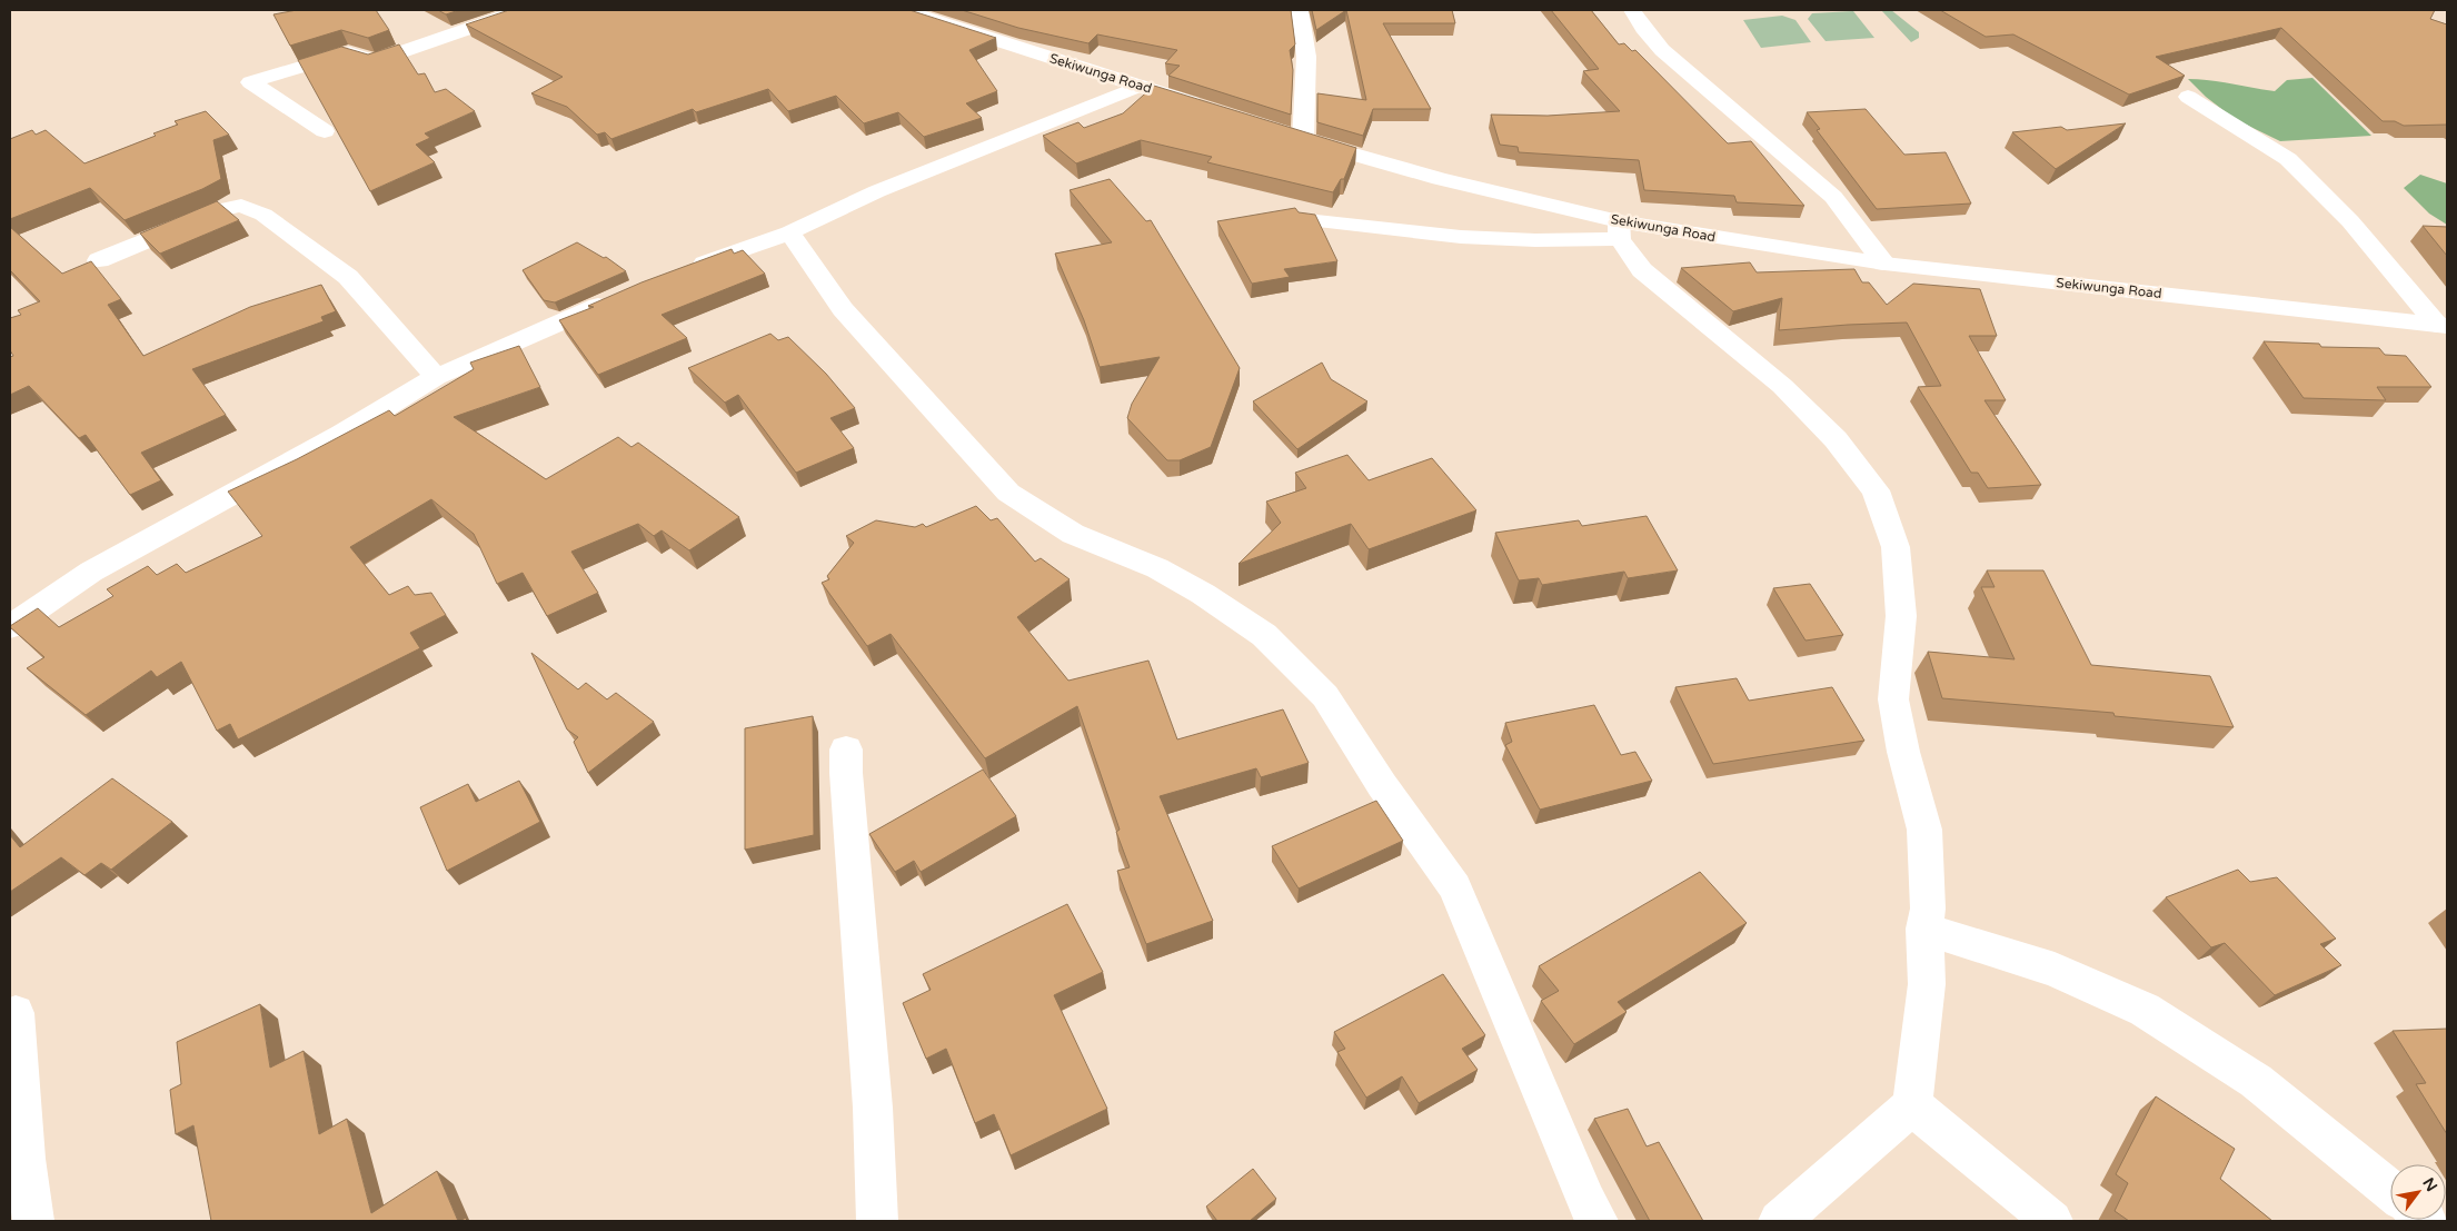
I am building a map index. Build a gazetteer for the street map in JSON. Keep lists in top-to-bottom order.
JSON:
{
  "streets": {
    "street": ["Sekiwunga Road"]
  },
  "north": "top right"
}
